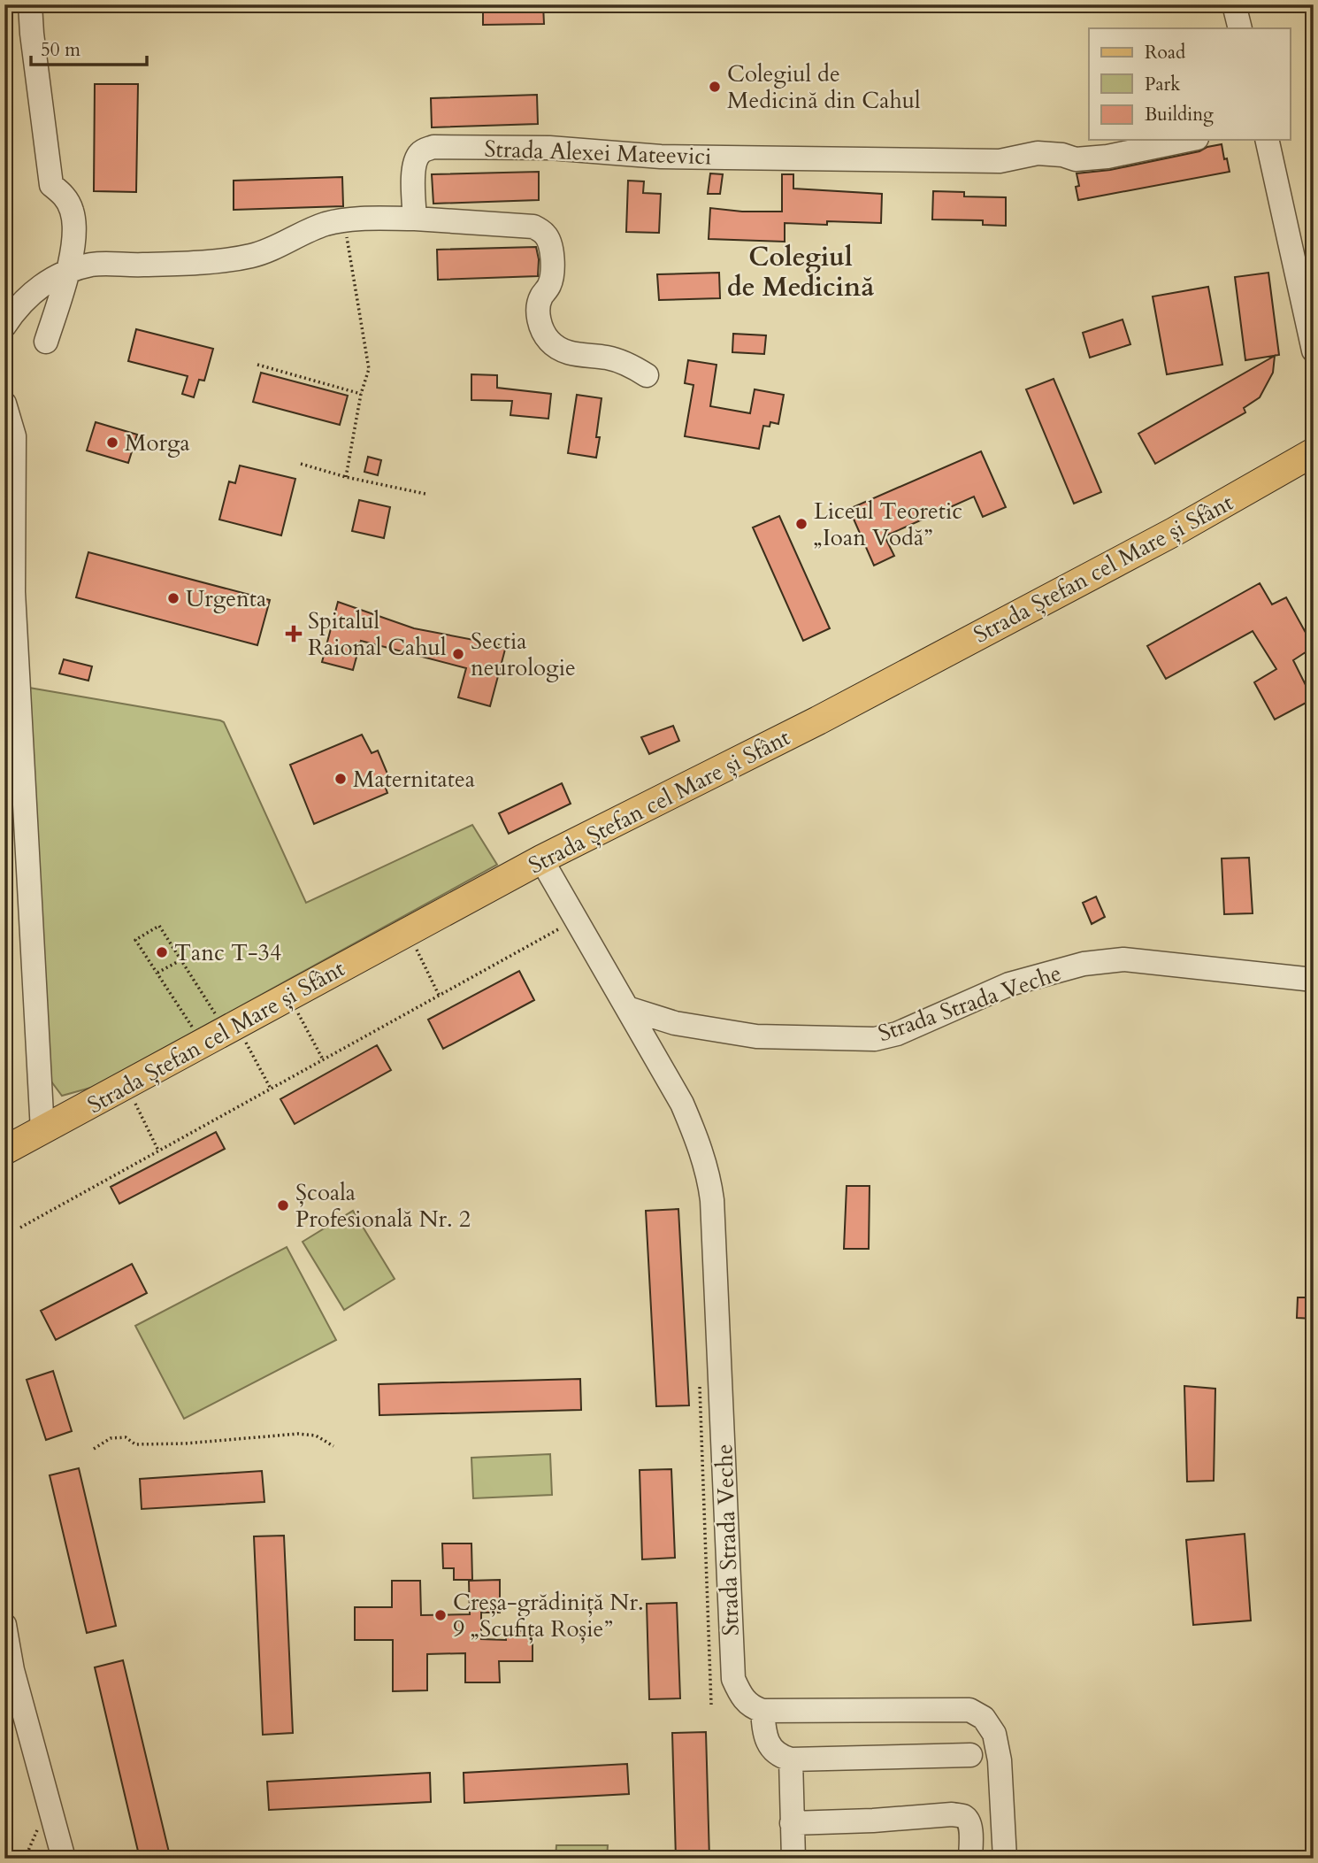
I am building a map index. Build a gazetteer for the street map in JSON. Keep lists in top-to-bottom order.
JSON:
{
  "streets": {
    "main road": ["Strada Ștefan cel Mare și Sfânt"],
    "street": ["Strada Alexei Mateevici", "Strada Strada Veche"]
  },
  "crossings": [
    ["Strada Ștefan cel Mare și Sfânt", "Strada Strada Veche"]
  ],
  "districts": ["Colegiul de Medicină"],
  "places": {
    "other": [
      "Colegiul de Medicină din Cahul",
      "Morga",
      "Liceul Teoretic „Ioan Vodă”",
      "Urgenta",
      "Sectia neurologie",
      "Maternitatea",
      "Tanc T-34",
      "Școala Profesională Nr. 2",
      "Creșa-grădiniță Nr. 9 „Scufița Roșie”"
    ],
    "health": ["Spitalul Raional Cahul"]
  },
  "legend": ["Road", "Park", "Building"],
  "scale_bar": "50 m"
}
